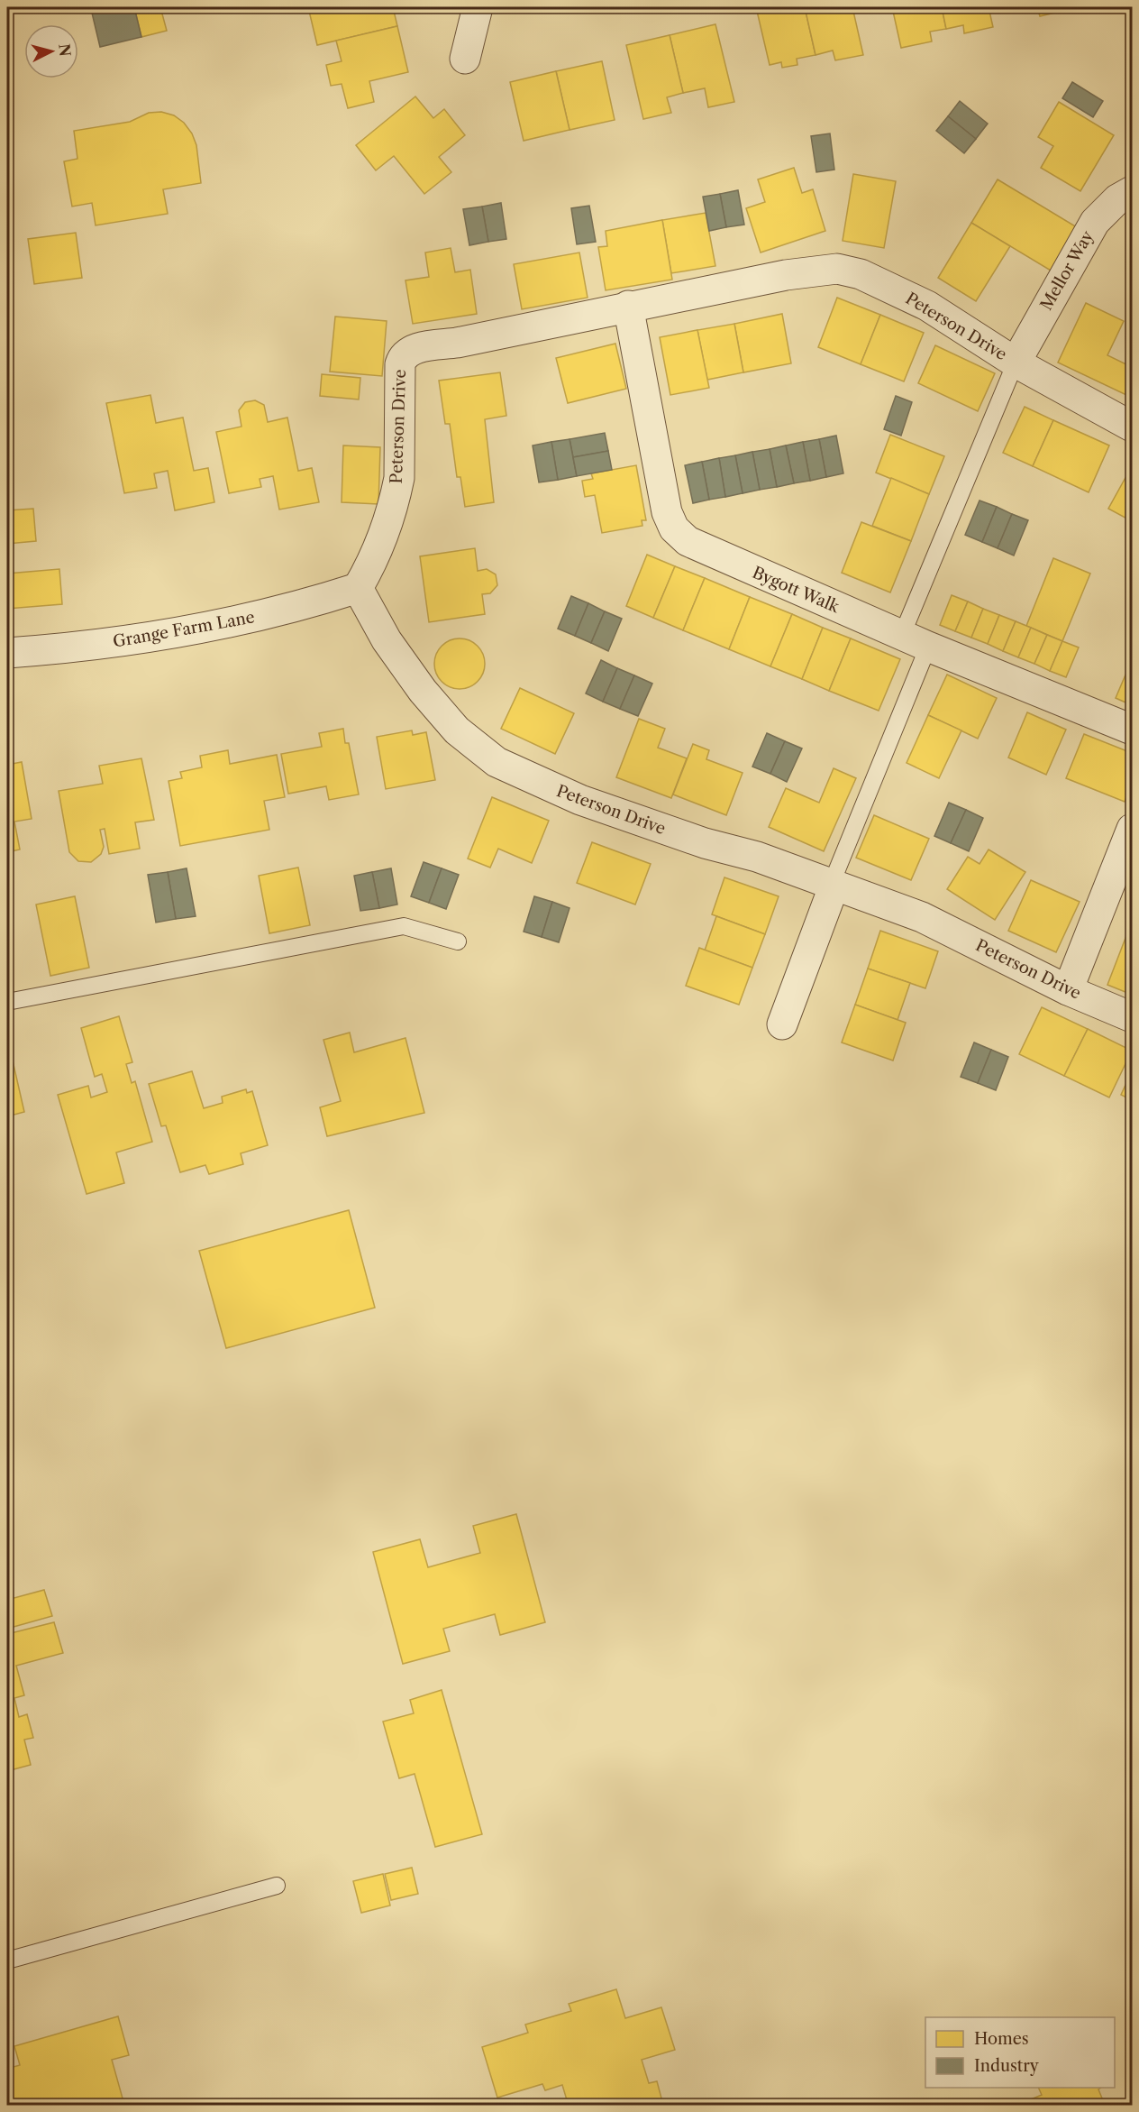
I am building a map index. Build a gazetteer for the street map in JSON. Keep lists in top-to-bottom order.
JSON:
{
  "streets": {
    "street": [
      "Mellor Way",
      "Peterson Drive",
      "Bygott Walk",
      "Grange Farm Lane"
    ]
  },
  "crossings": [
    ["Mellor Way", "Peterson Drive"],
    ["Peterson Drive", "Bygott Walk"],
    ["Peterson Drive", "Grange Farm Lane"]
  ],
  "legend": ["Homes", "Industry"],
  "north": "right"
}
